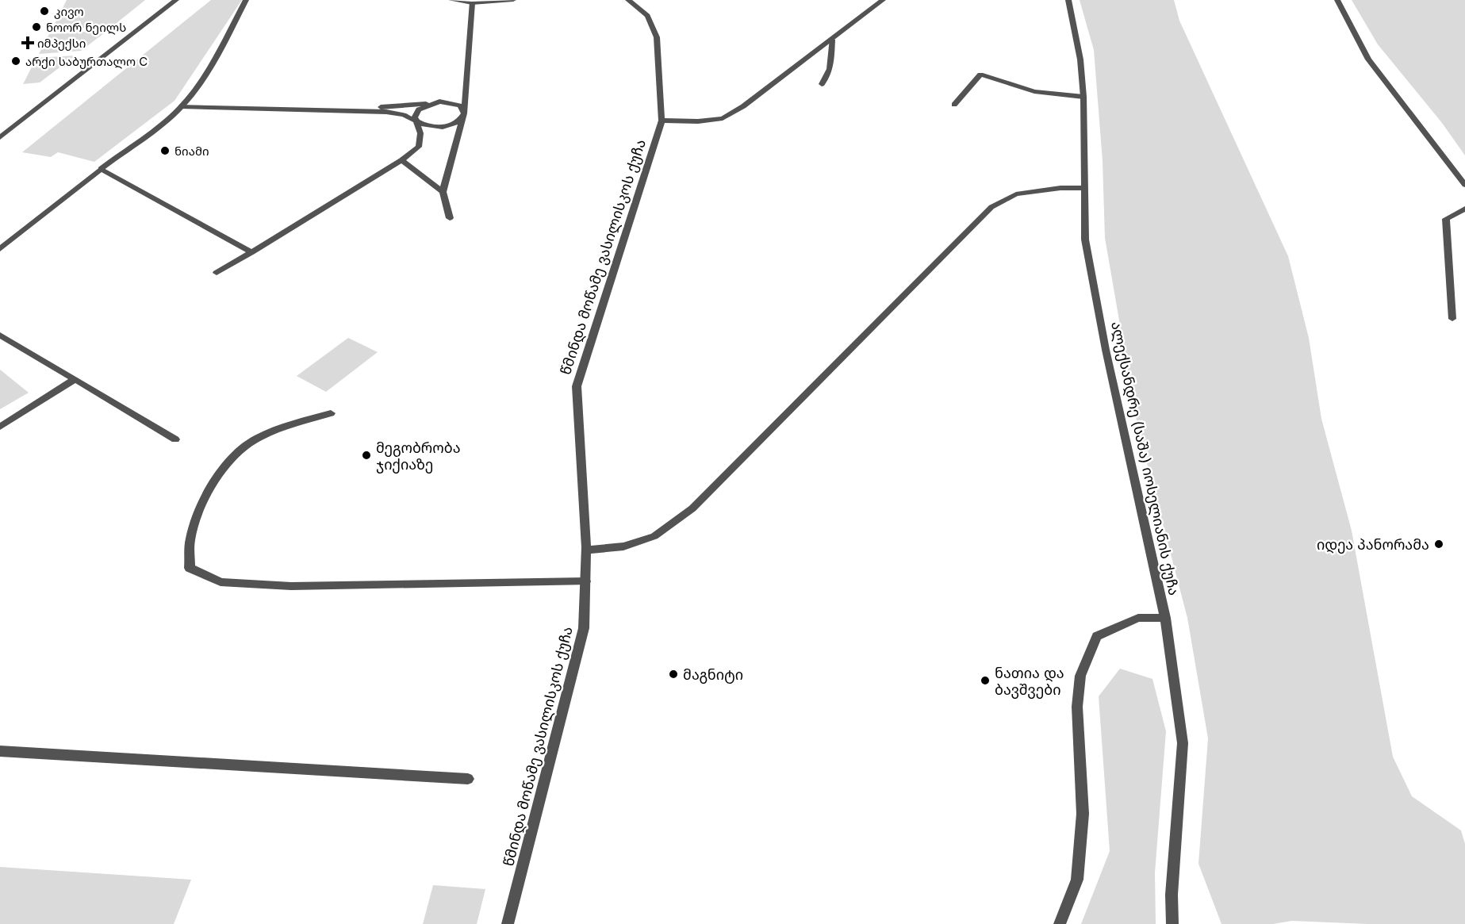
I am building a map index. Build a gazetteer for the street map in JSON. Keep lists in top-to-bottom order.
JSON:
{
  "streets": {
    "street": ["წმინდა მოწამე ვასილისკოს ქუჩა", "ალექსანდრე (საშა) იოსელიანის ქუჩა"]
  },
  "places": {
    "other": [
      "კივო",
      "ნოორ ნეილს",
      "არქი საბურთალო C",
      "ნიამი",
      "მეგობრობა ჯიქიაზე",
      "იდეა პანორამა",
      "მაგნიტი",
      "ნათია და ბავშვები"
    ],
    "health": ["იმპექსი"]
  }
}
